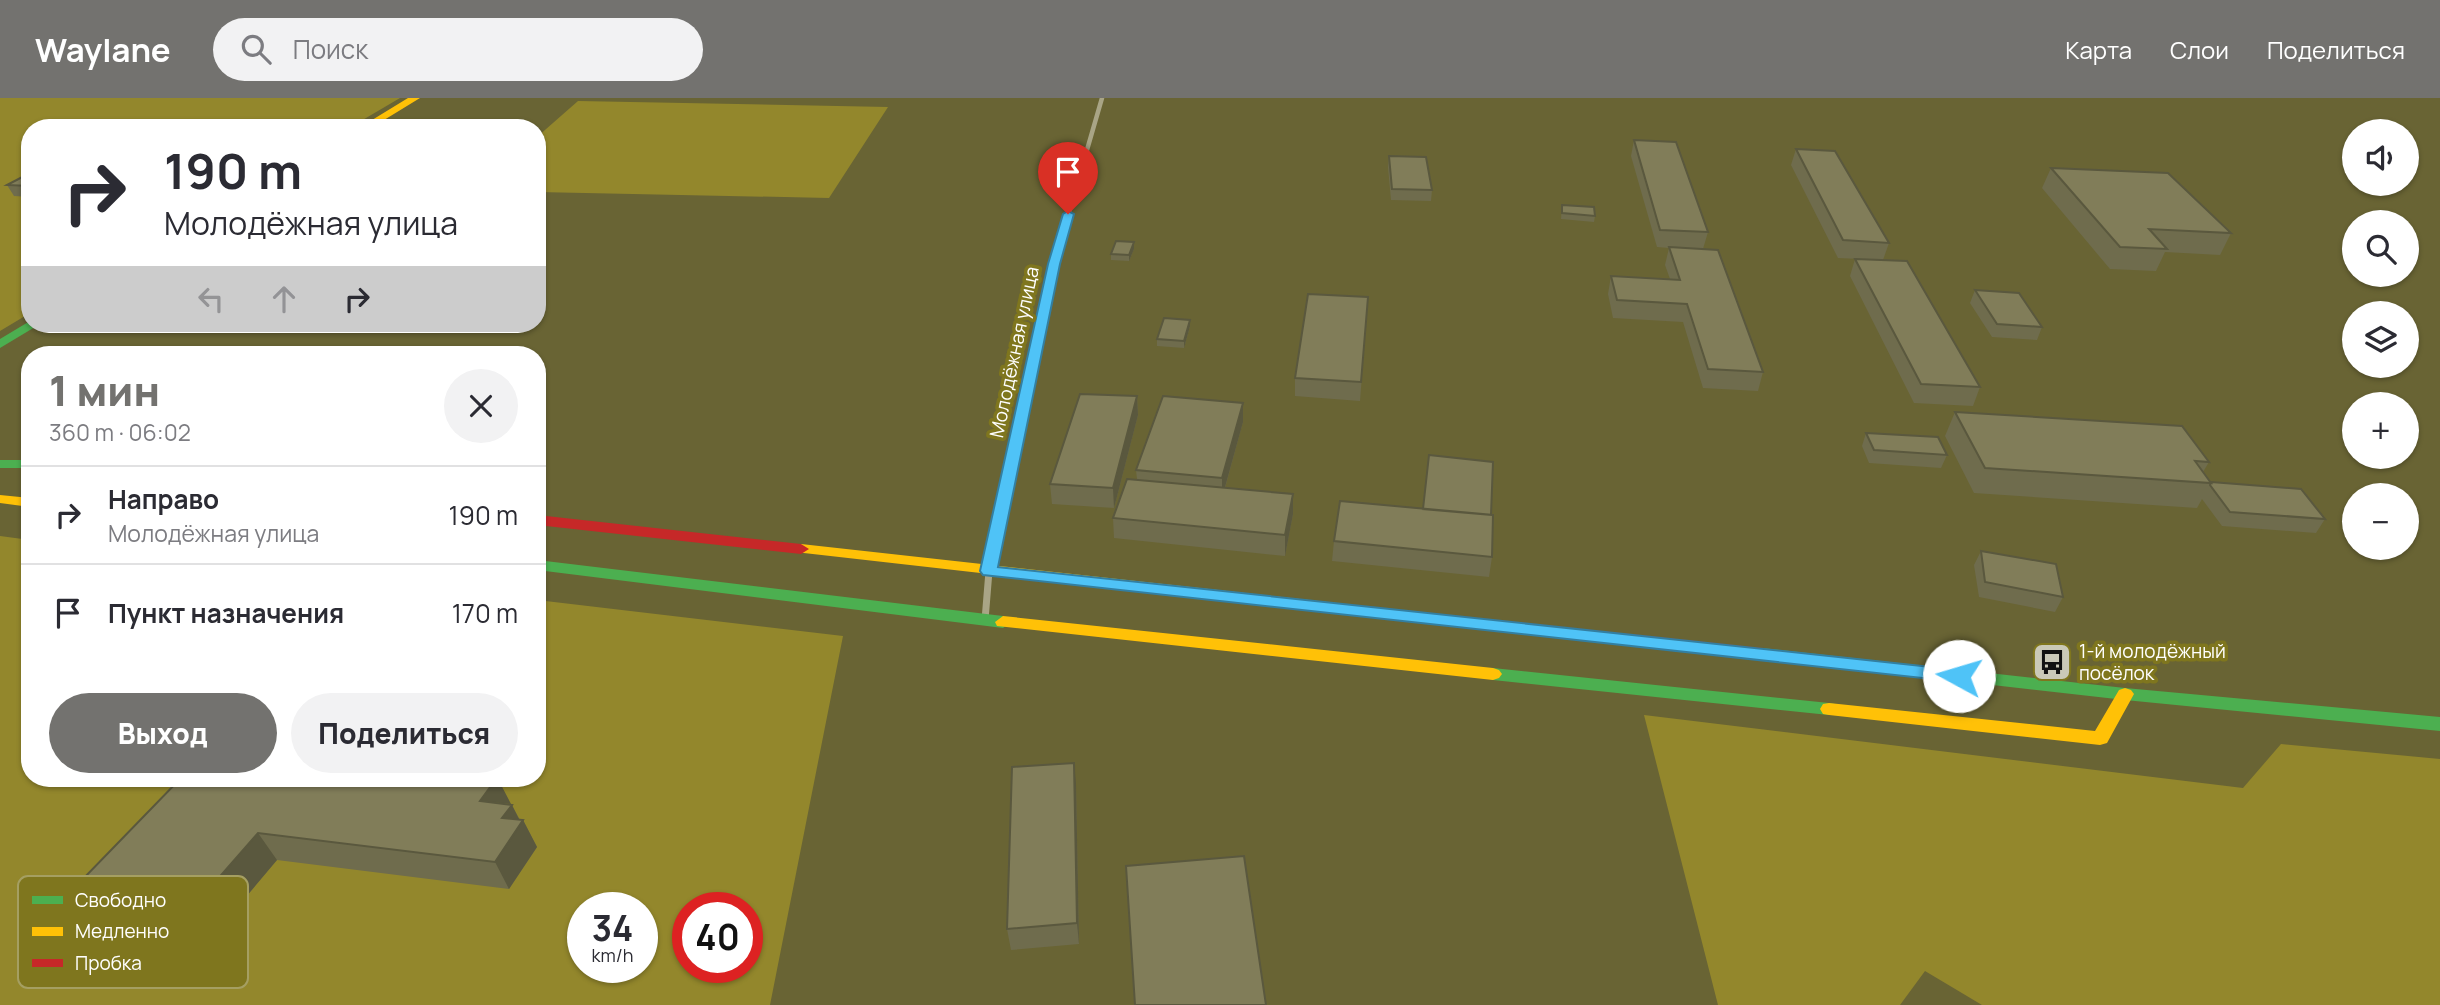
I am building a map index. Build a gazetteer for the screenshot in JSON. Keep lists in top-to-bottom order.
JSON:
{
  "streets": {
    "street": ["Молодёжная улица"]
  },
  "places": {
    "bus stop": ["1-й молодёжный посёлок"]
  },
  "legend": ["Свободно", "Медленно", "Пробка"],
  "page": {
    "header": "Waylane",
    "search": "Поиск",
    "nav": ["Карта", "Слои", "Поделиться"],
    "map_buttons": ["+", "−"],
    "turn": ["190 m", "Молодёжная улица"],
    "heading": ["1 мин", "360 m · 06:02"],
    "list": [
      {
        "name": "Направо",
        "note": "Молодёжная улица",
        "value": "190 m"
      },
      {
        "name": "Пункт назначения",
        "value": "170 m"
      }
    ],
    "buttons": ["Выход", "Поделиться"],
    "speed": "34 km/h",
    "limit": "40"
  }
}
